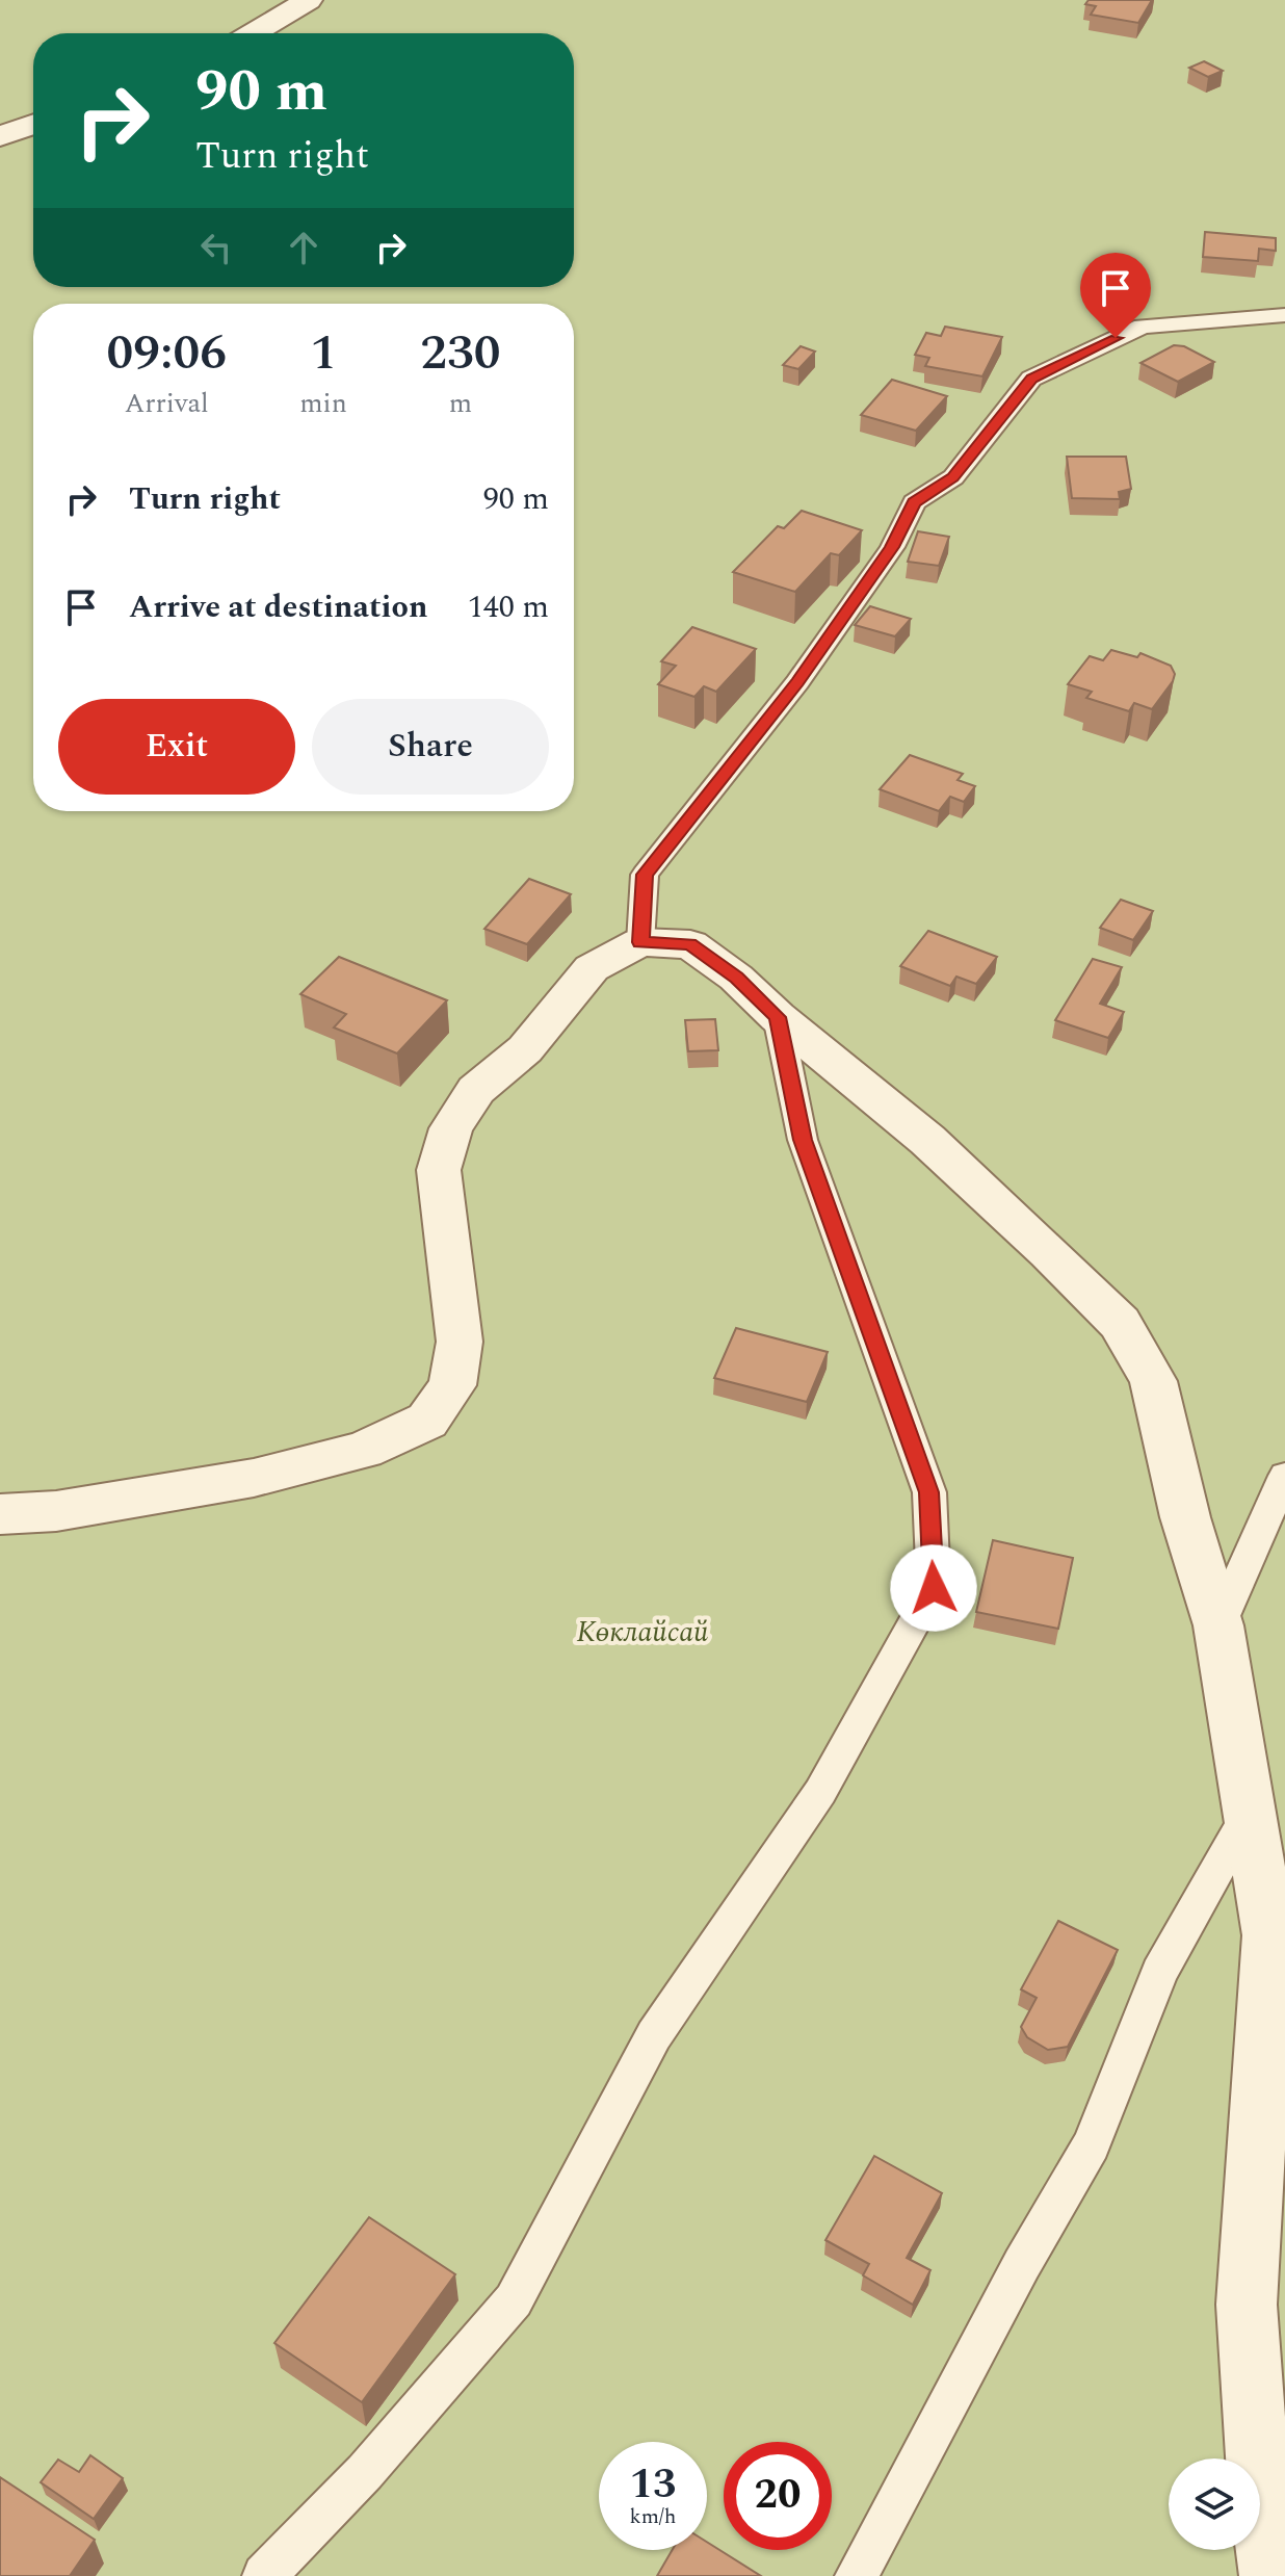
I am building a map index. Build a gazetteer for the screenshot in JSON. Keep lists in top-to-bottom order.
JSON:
{
  "parks": ["Көклайсай"],
  "page": {
    "turn": ["90 m", "Turn right"],
    "eta": [
      "09:06",
      "Arrival",
      "1",
      "min",
      "230",
      "m"
    ],
    "list": [
      {
        "name": "Turn right",
        "value": "90 m"
      },
      {
        "name": "Arrive at destination",
        "value": "140 m"
      }
    ],
    "buttons": ["Exit", "Share"],
    "speed": "13 km/h",
    "limit": "20"
  }
}
